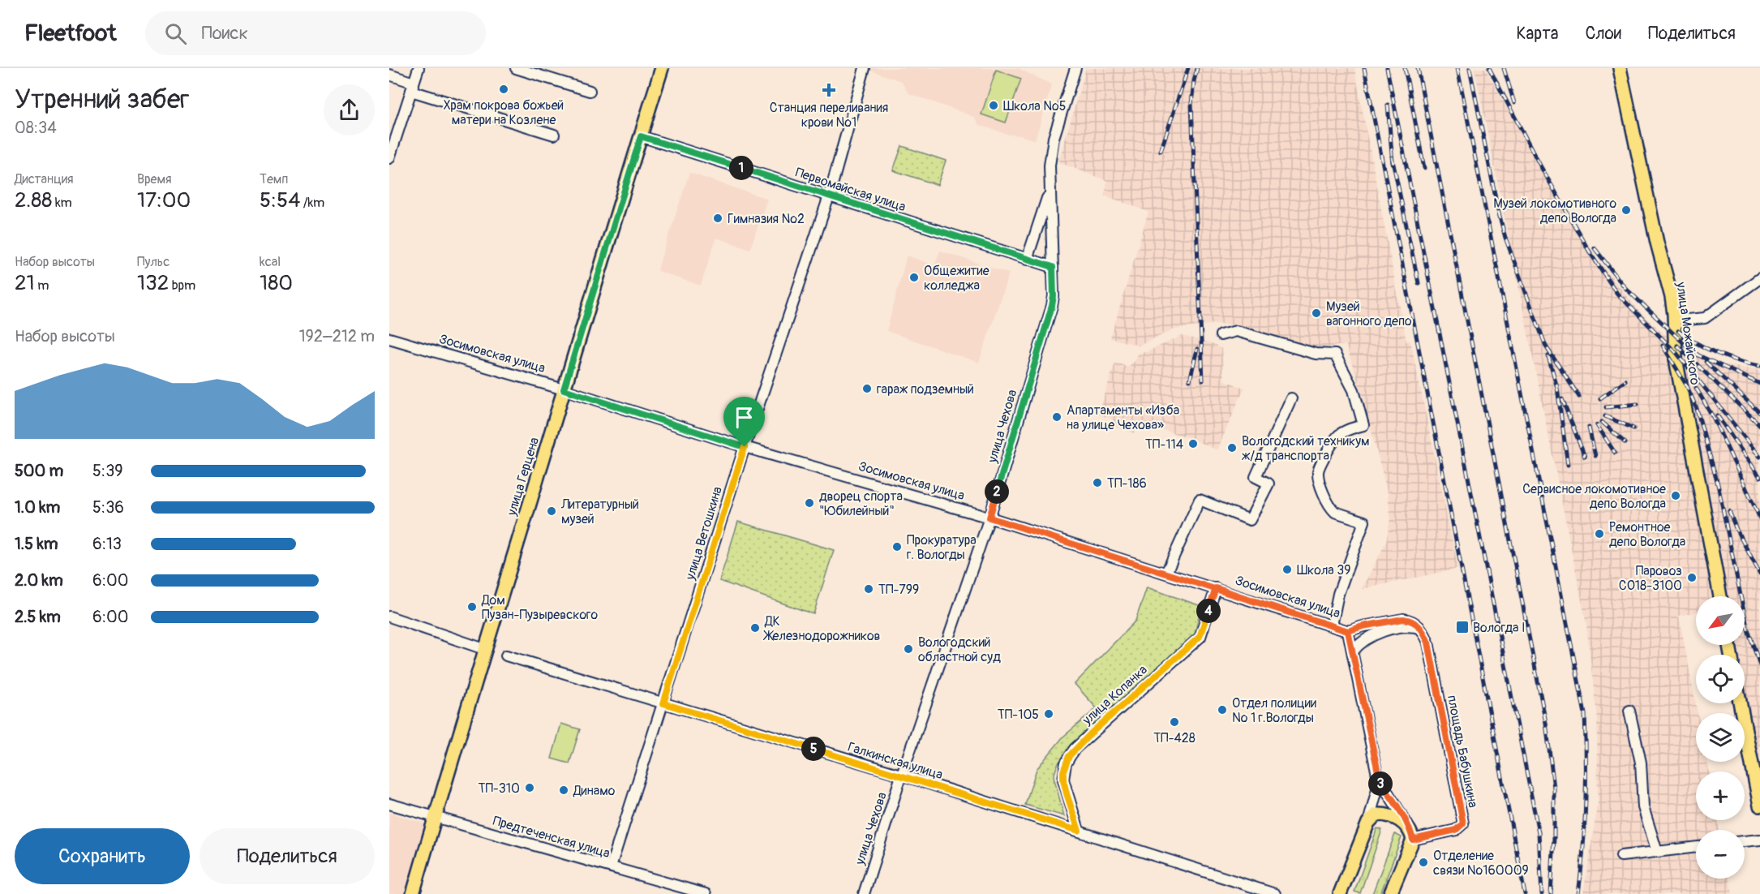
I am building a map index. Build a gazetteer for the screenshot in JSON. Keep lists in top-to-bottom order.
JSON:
{
  "streets": {
    "main road": ["улица Можайского", "Зосимовская улица", "улица Герцена"],
    "street": [
      "Первомайская улица",
      "улица Чехова",
      "улица Ветошкина",
      "улица Копанка",
      "площадь Бабушкина",
      "Галкинская улица",
      "Предтеченская улица"
    ]
  },
  "crossings": [
    ["Первомайская улица", "улица Чехова"],
    ["Первомайская улица", "улица Герцена"],
    ["Первомайская улица", "улица Ветошкина"],
    ["Зосимовская улица", "улица Чехова"],
    ["Зосимовская улица", "улица Герцена"],
    ["Зосимовская улица", "улица Ветошкина"],
    ["Зосимовская улица", "улица Копанка"],
    ["улица Чехова", "Галкинская улица"],
    ["улица Герцена", "Предтеченская улица"],
    ["улица Ветошкина", "Галкинская улица"],
    ["улица Ветошкина", "Предтеченская улица"],
    ["улица Копанка", "Галкинская улица"]
  ],
  "places": {
    "other": [
      "Храм покрова божьей матери на Козлене",
      "Школа №5",
      "Музей локомотивного депо Вологда",
      "Гимназия №2",
      "Общежитие колледжа",
      "Музей вагонного депо",
      "гараж подземный",
      "Апартаменты «Изба на улице Чехова»",
      "ТП-114",
      "Вологодский техникум ж/д транспорта",
      "ТП-186",
      "Сервисное локомотивное депо Вологда",
      "дворец спорта \"Юбилейный\"",
      "Литературный музей",
      "Ремонтное депо Вологда",
      "Прокуратура г. Вологды",
      "Школа 39",
      "Паровоз СО18-3100",
      "ТП-799",
      "Дом Пузан-Пузыревского",
      "ДК Железнодорожников",
      "Вологодский областной суд",
      "Отдел полиции № 1 г.Вологды",
      "ТП-105",
      "ТП-428",
      "ТП-310",
      "Динамо",
      "Отделение связи №160009"
    ],
    "health": ["Станция переливания крови №1"],
    "transit": ["Вологда I"]
  },
  "north": "bottom left",
  "page": {
    "header": "Fleetfoot",
    "search": "Поиск",
    "nav": ["Карта", "Слои", "Поделиться"],
    "heading": ["Утренний забег", "08:34"],
    "stats": [
      ["Дистанция", "2.88 km"],
      ["Время", "17:00"],
      ["Темп", "5:54 /km"],
      ["Набор высоты", "21 m"],
      ["Пульс", "132 bpm"],
      ["kcal", "180"]
    ],
    "pins": [
      "1",
      "2",
      "4",
      "5",
      "3"
    ],
    "chart": ["Набор высоты", "192–212 m"],
    "list": [
      {
        "name": "500 m",
        "note": "5:39"
      },
      {
        "name": "1.0 km",
        "note": "5:36"
      },
      {
        "name": "1.5 km",
        "note": "6:13"
      },
      {
        "name": "2.0 km",
        "note": "6:00"
      },
      {
        "name": "2.5 km",
        "note": "6:00"
      }
    ],
    "map_buttons": ["+", "−"],
    "buttons": ["Сохранить", "Поделиться"]
  }
}
